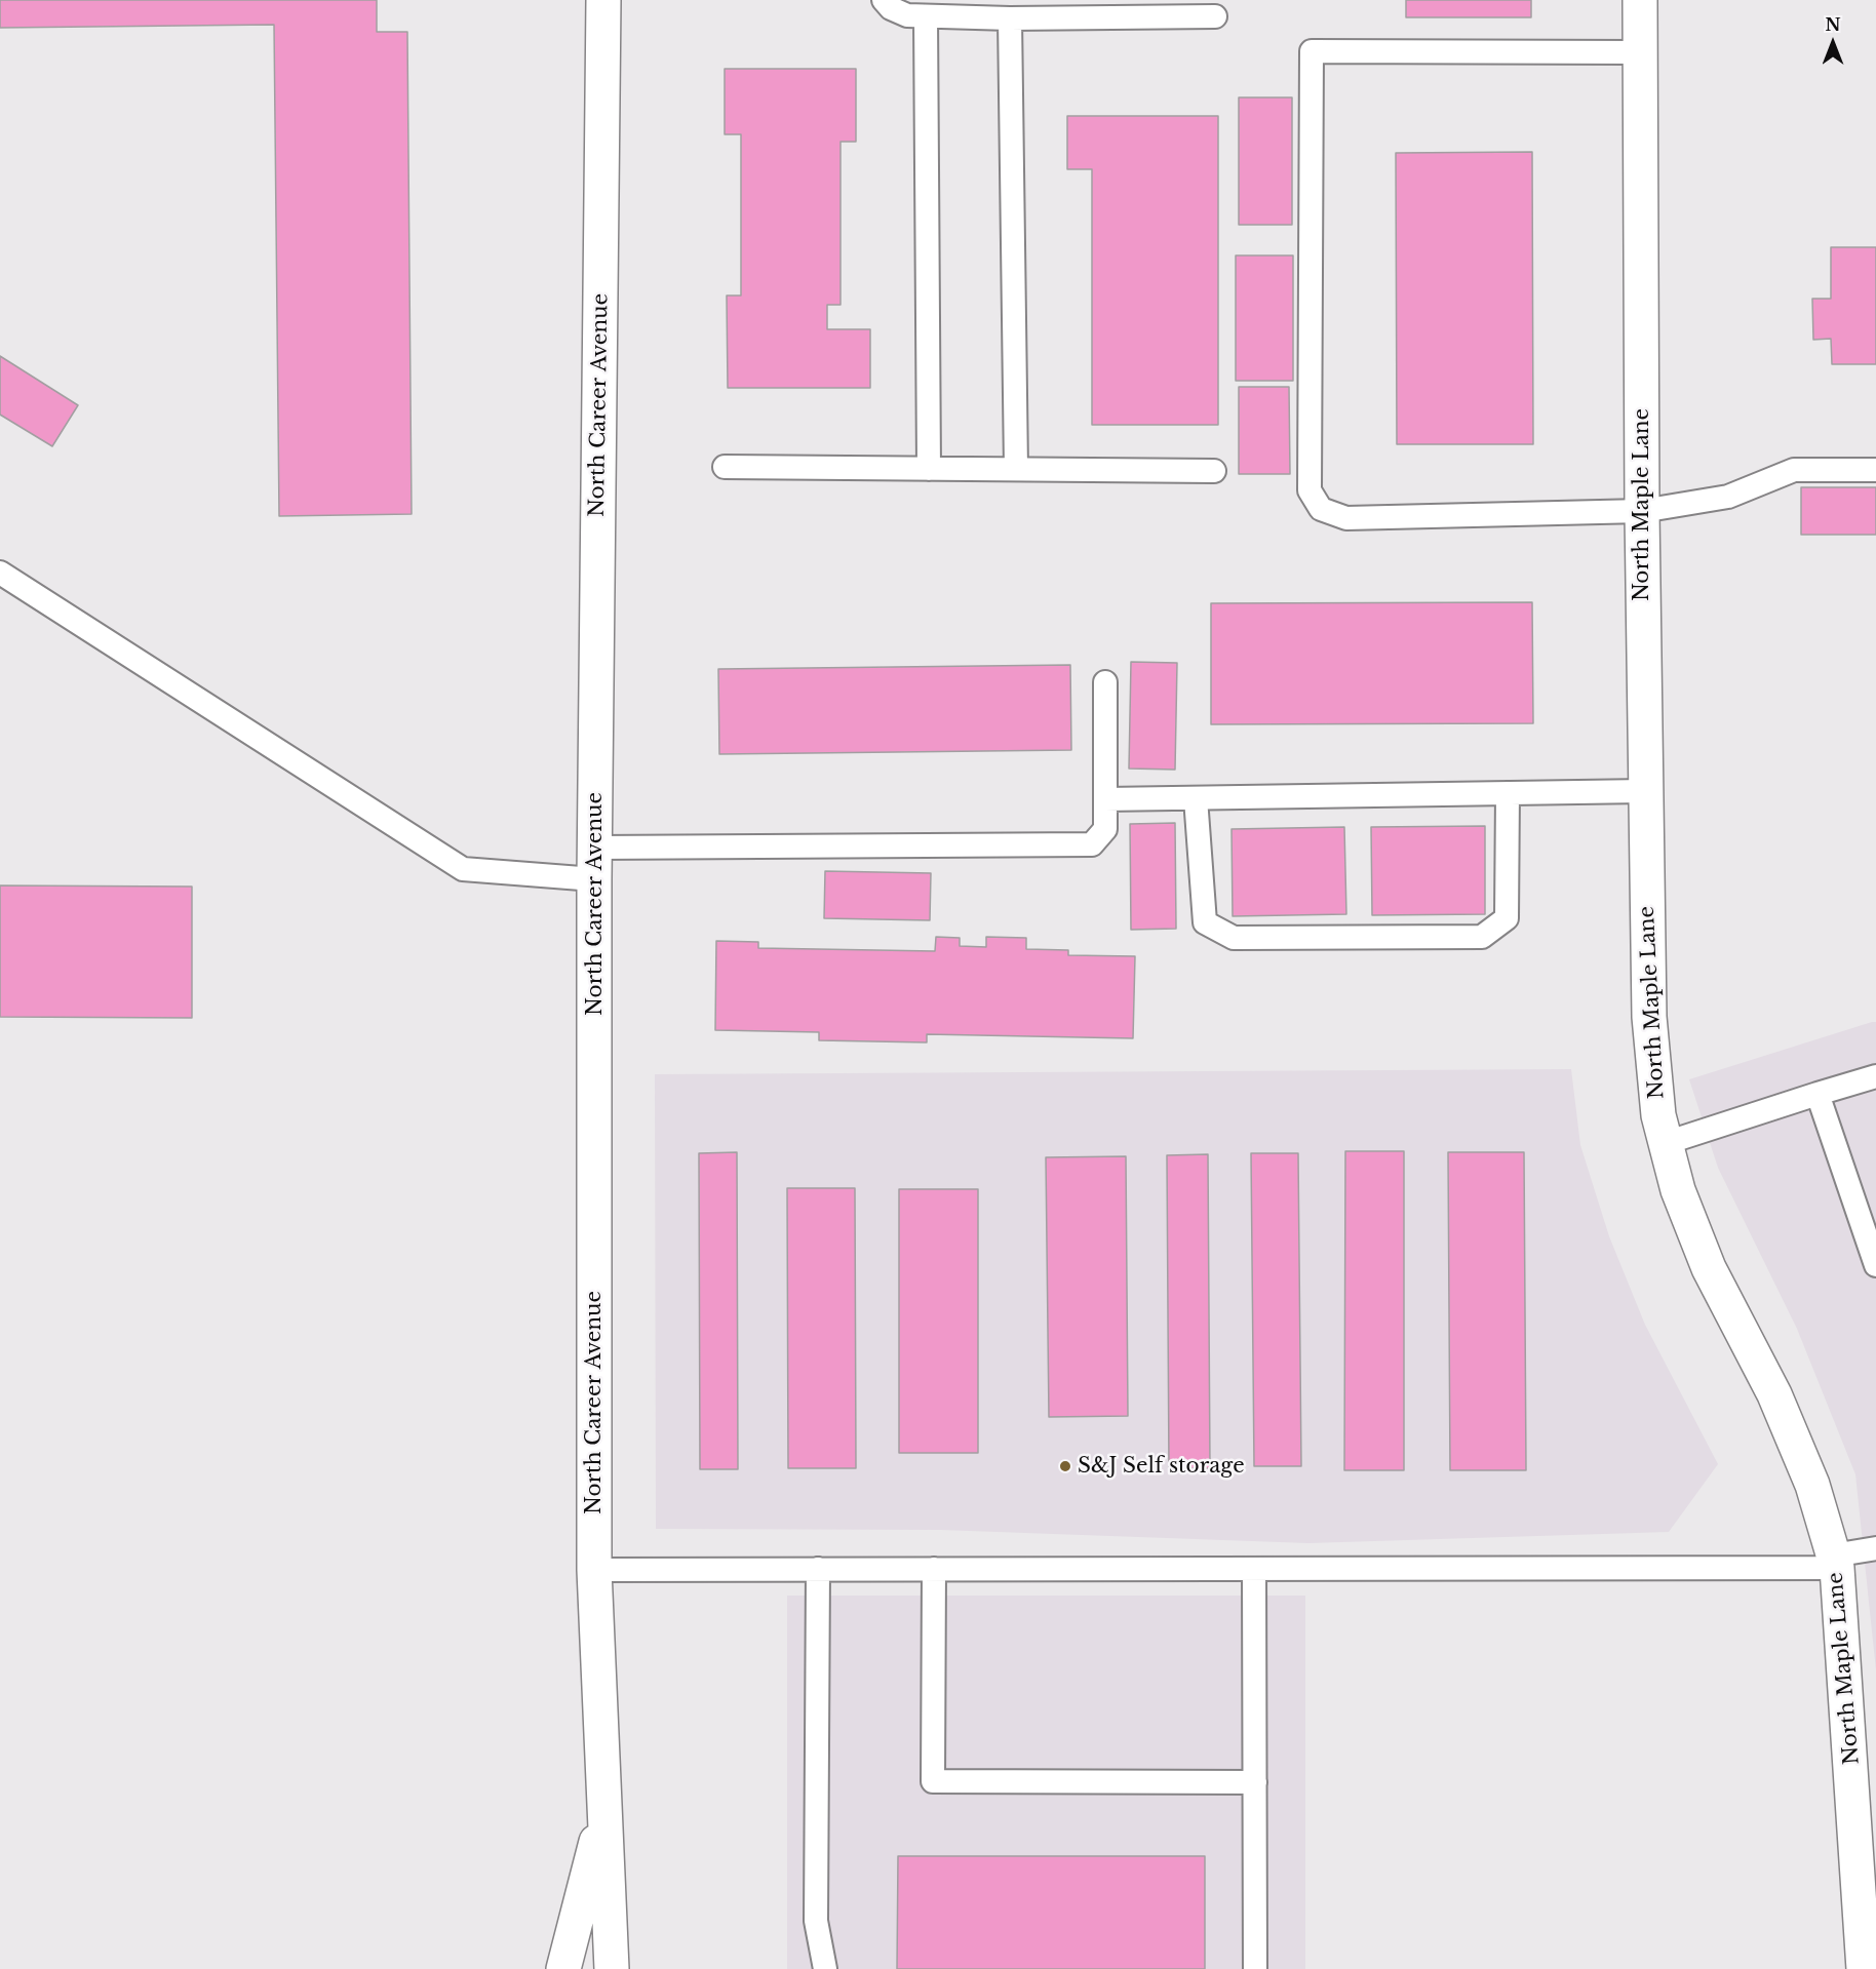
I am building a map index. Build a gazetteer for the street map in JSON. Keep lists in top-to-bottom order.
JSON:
{
  "streets": {
    "street": ["North Career Avenue", "North Maple Lane"]
  },
  "places": ["S&J Self storage"],
  "north": "top"
}
